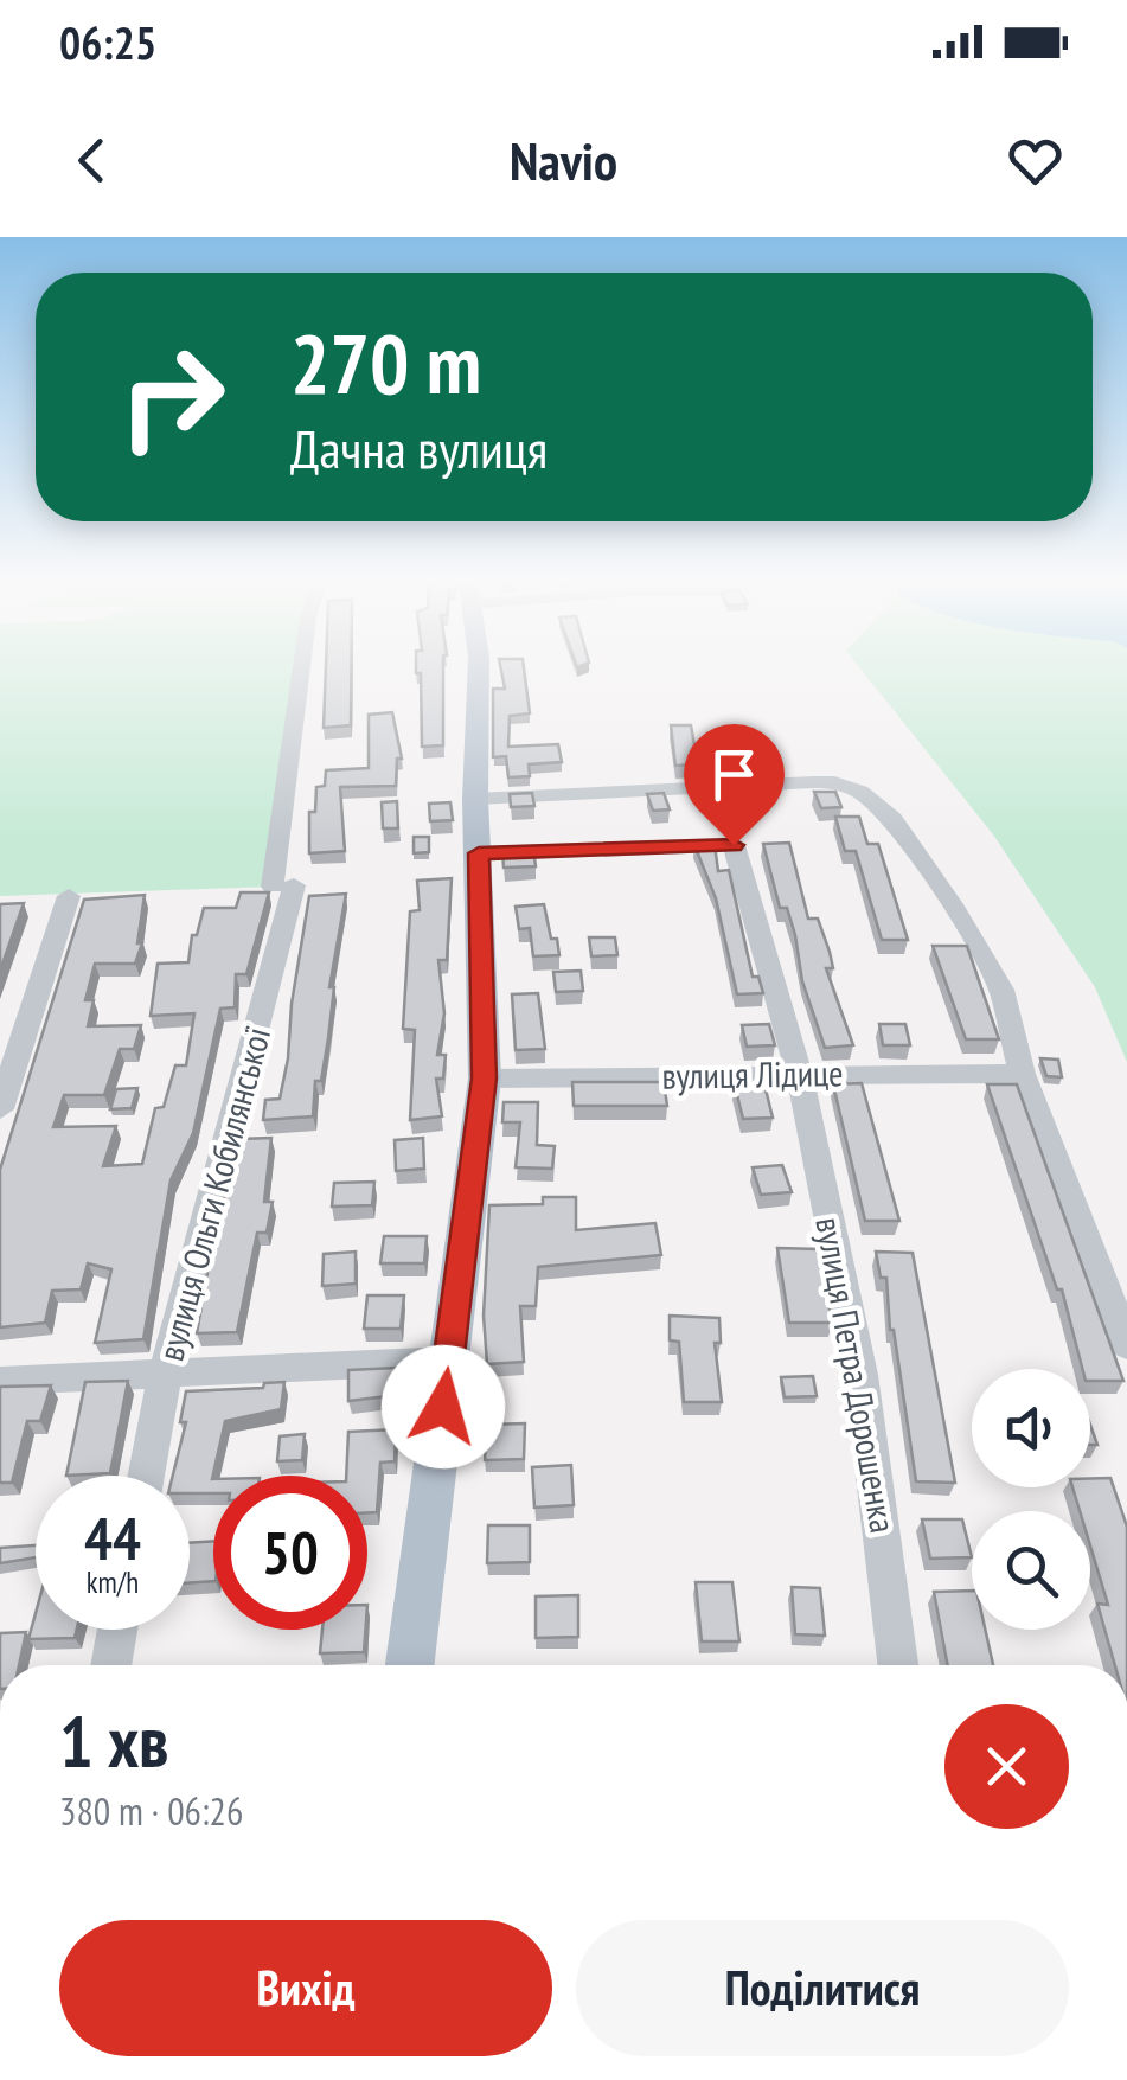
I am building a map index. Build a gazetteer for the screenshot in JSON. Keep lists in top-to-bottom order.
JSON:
{
  "streets": {
    "street": ["вулиця Лідице", "вулиця Ольги Кобилянської", "вулиця Петра Дорошенка"]
  },
  "crossings": [
    ["вулиця Лідице", "вулиця Петра Дорошенка"]
  ],
  "page": {
    "status": "06:25",
    "header": "Navio",
    "turn": ["270 m", "Дачна вулиця"],
    "speed": "44 km/h",
    "limit": "50",
    "heading": ["1 хв", "380 m · 06:26"],
    "buttons": ["Вихід", "Поділитися"]
  }
}
